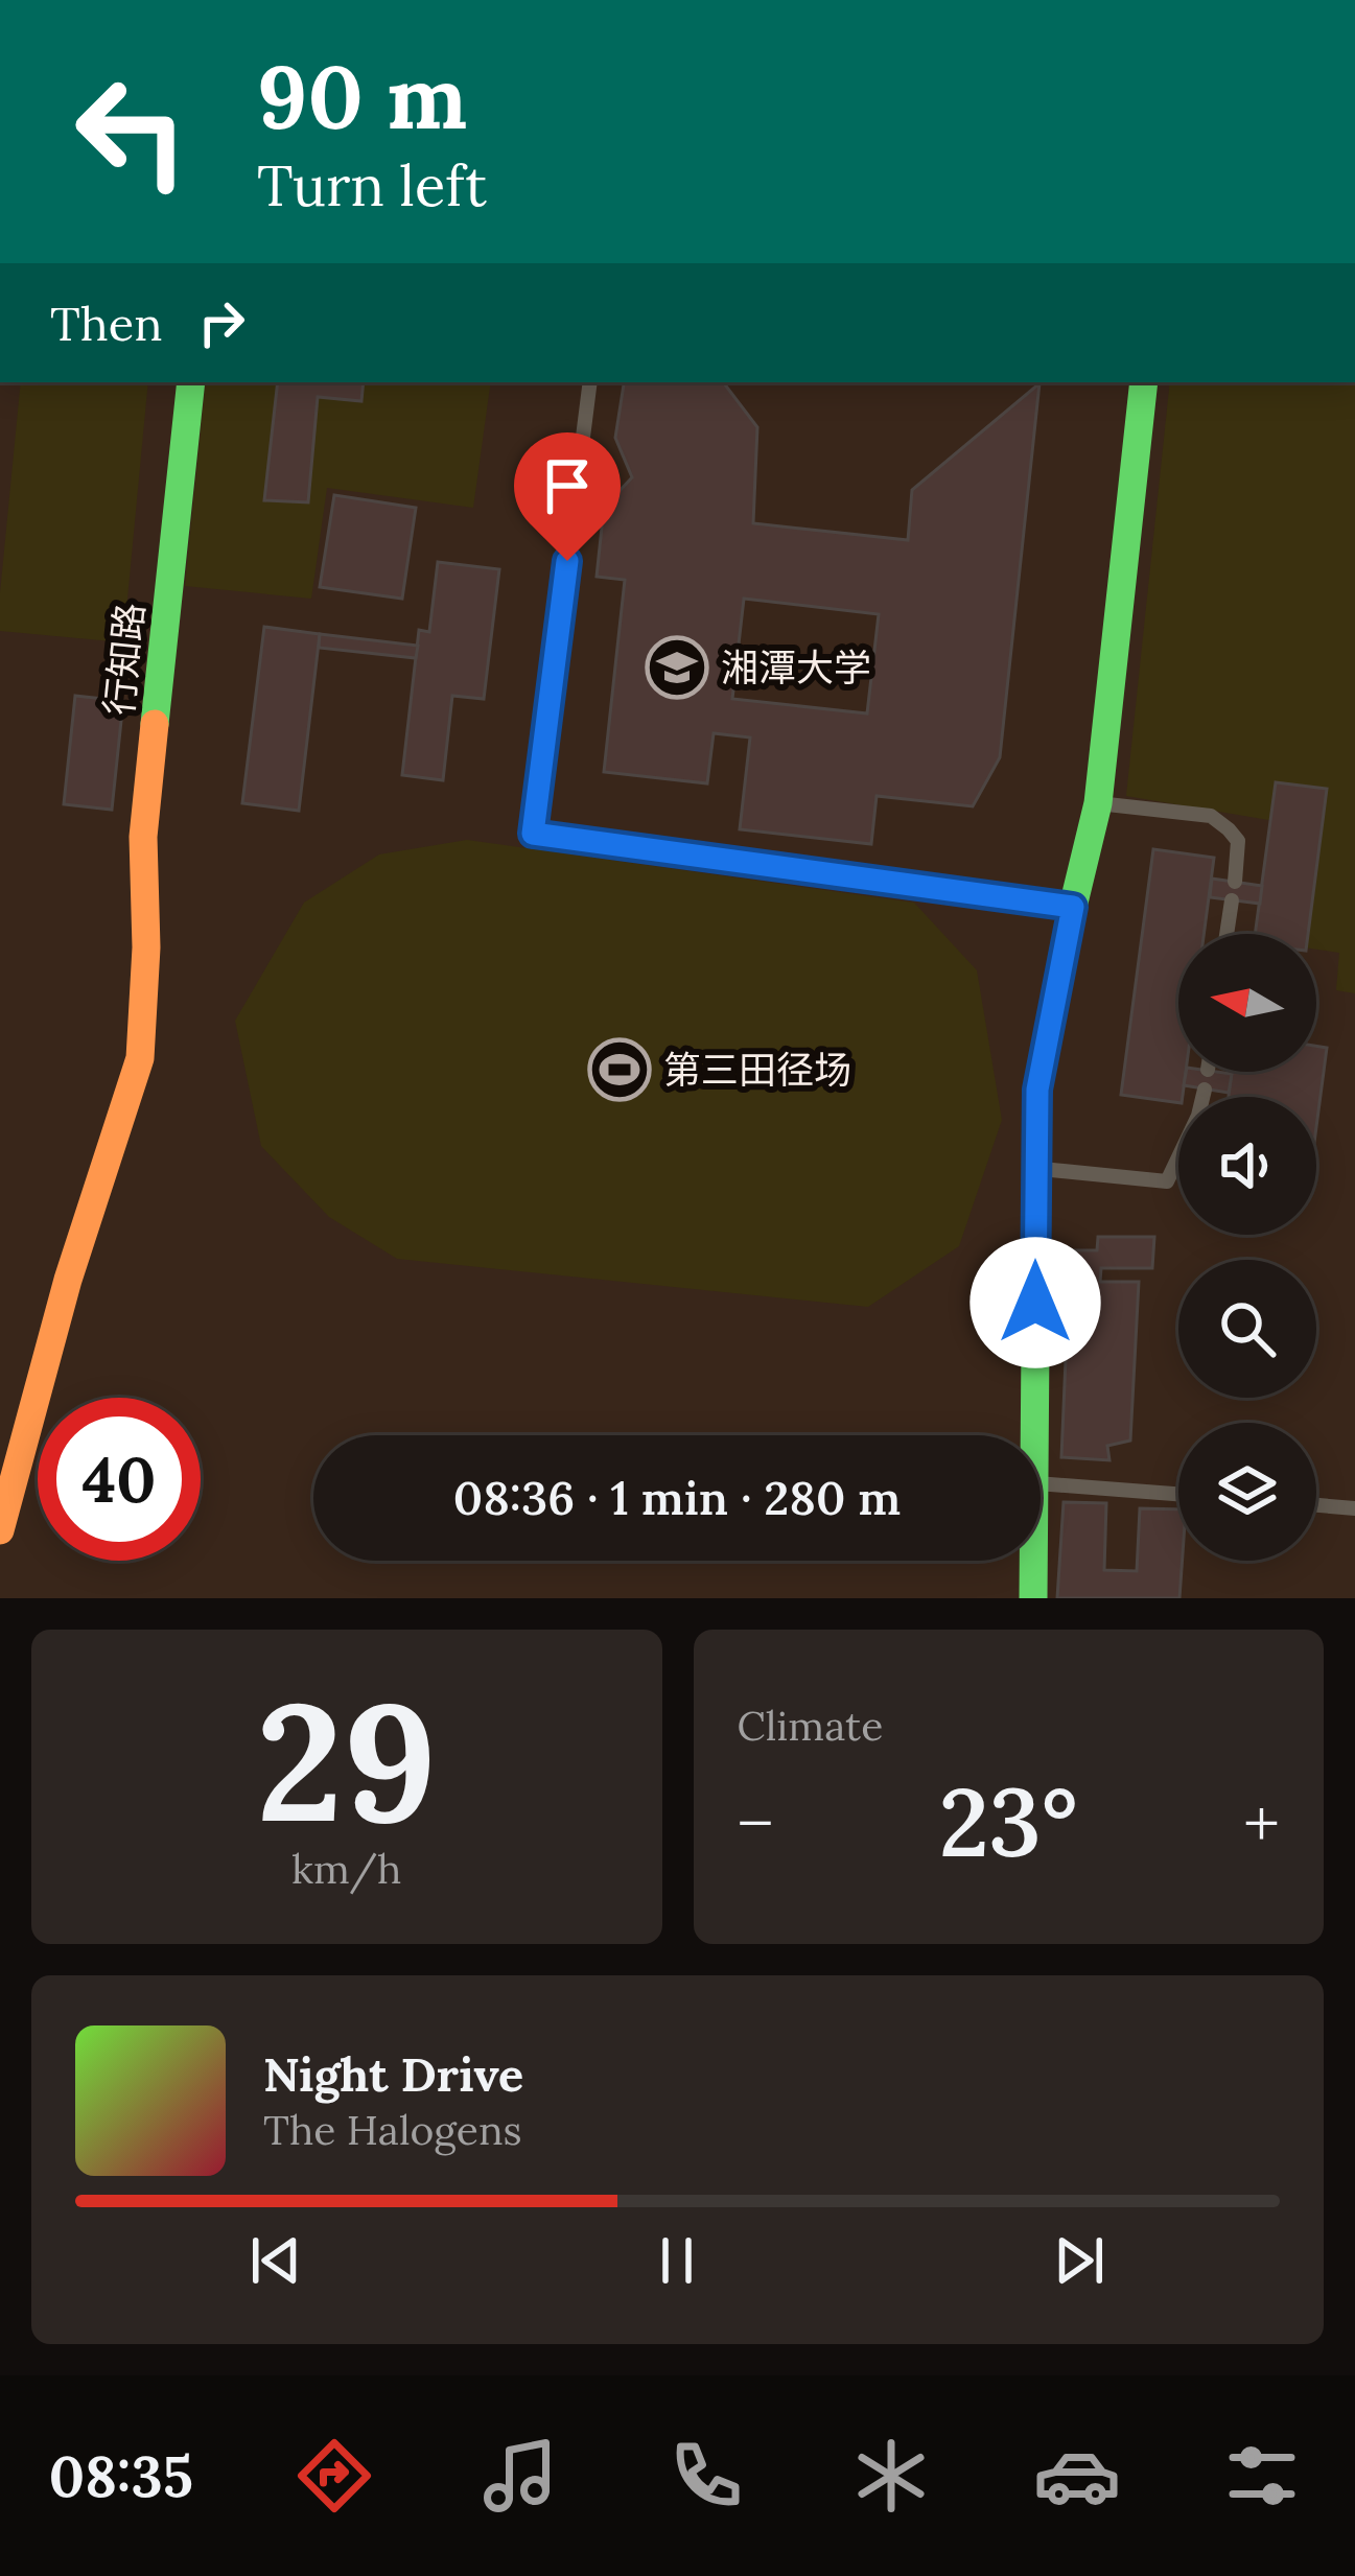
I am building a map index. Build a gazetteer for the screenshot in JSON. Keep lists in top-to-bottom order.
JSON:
{
  "streets": {
    "street": ["行知路"]
  },
  "places": {
    "school or university": ["湘潭大学"],
    "sports": ["第三田径场"]
  },
  "north": "left",
  "page": {
    "turn": ["90 m", "Turn left"],
    "then": "Then",
    "limit": "40",
    "trip": "08:36 · 1 min · 280 m",
    "tile": [
      ["29", "km/h"],
      "Climate"
    ],
    "heat": ["−", "23°", "+"],
    "song": ["Night Drive", "The Halogens"],
    "tabs": "08:35"
  }
}
